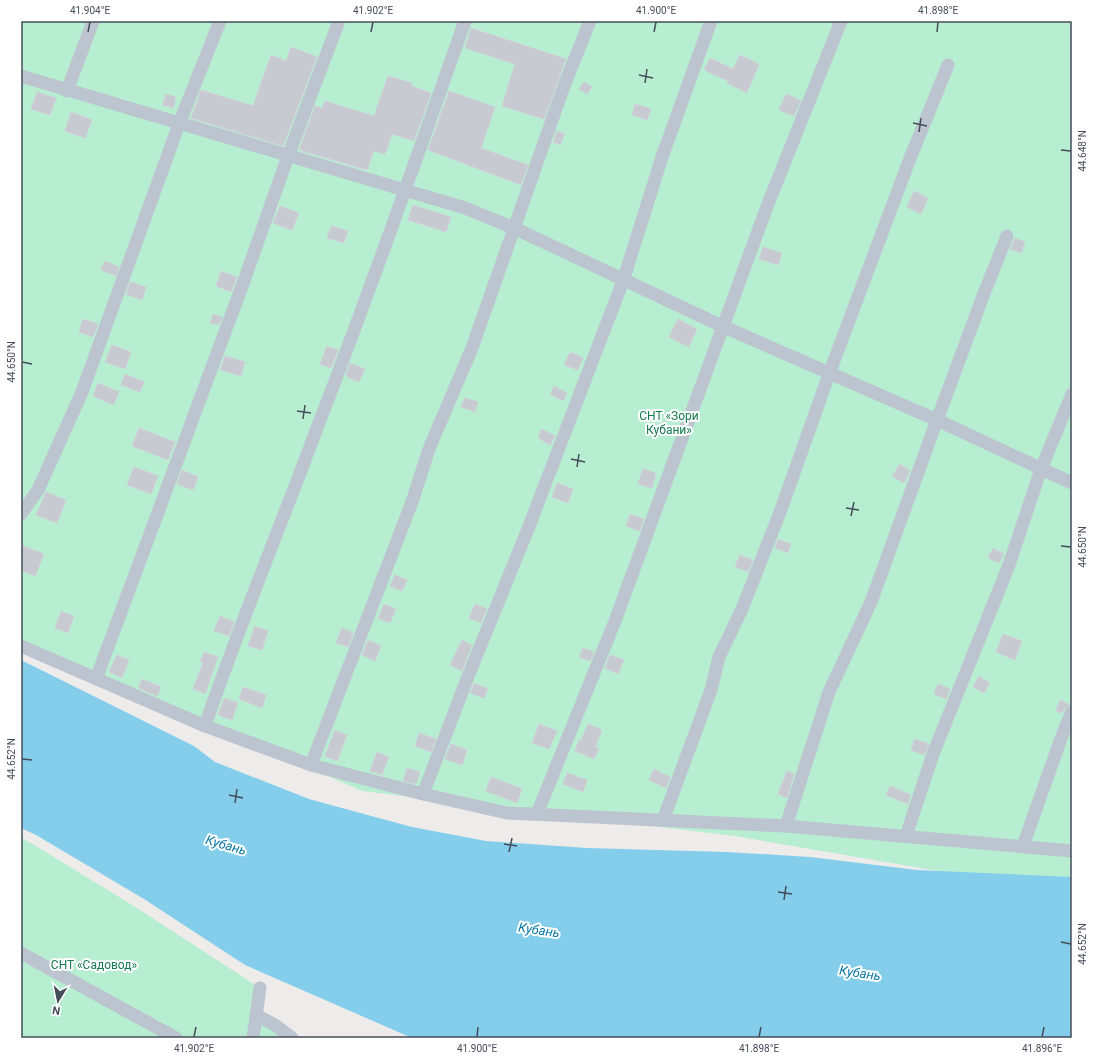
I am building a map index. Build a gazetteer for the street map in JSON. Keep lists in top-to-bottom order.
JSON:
{
  "water": ["Кубань"],
  "parks": ["СНТ «Зори Кубани»", "СНТ «Садовод»"],
  "north": "bottom",
  "coordinates": [
    "41.904°E",
    "41.902°E",
    "41.900°E",
    "41.898°E",
    "44.648°N",
    "44.650°N",
    "44.652°N",
    "41.896°E"
  ]
}
